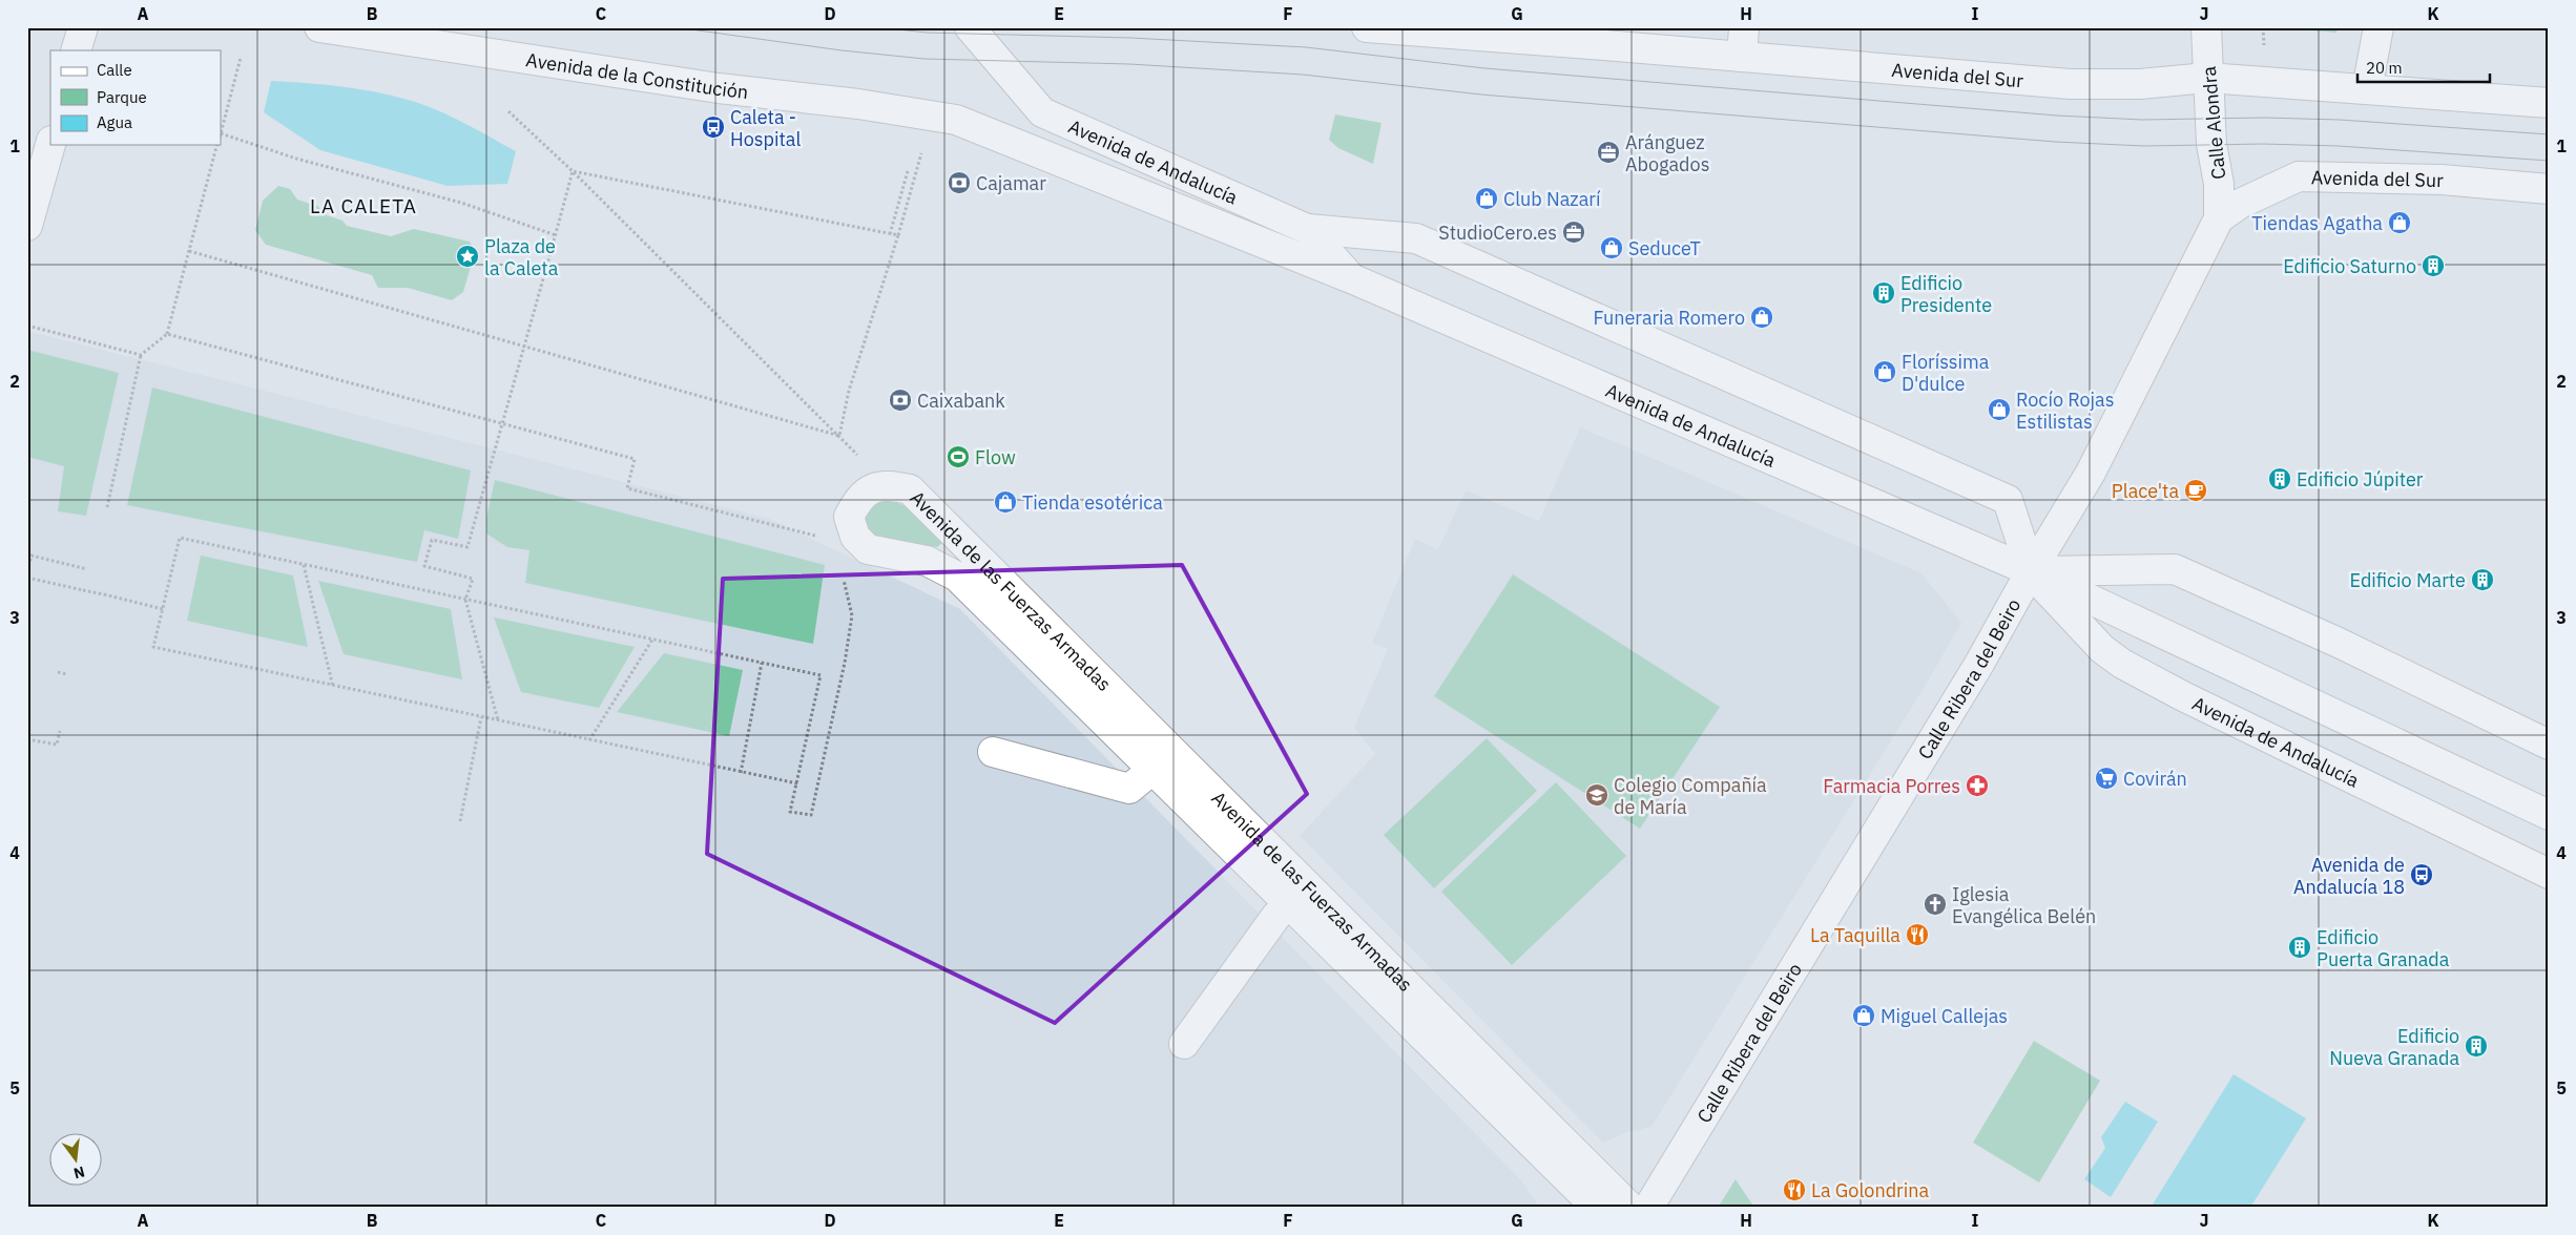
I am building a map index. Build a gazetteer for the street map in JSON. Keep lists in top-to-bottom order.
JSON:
{
  "streets": {
    "main road": [
      "Avenida del Sur",
      "Avenida de la Constitución",
      "Calle Alondra",
      "Avenida de Andalucía",
      "Avenida de las Fuerzas Armadas",
      "Calle Ribera del Beiro"
    ]
  },
  "crossings": [
    ["Avenida del Sur", "Calle Alondra"],
    ["Avenida del Sur", "Calle Ribera del Beiro"],
    ["Avenida de la Constitución", "Avenida de Andalucía"],
    ["Calle Alondra", "Calle Ribera del Beiro"],
    ["Avenida de Andalucía", "Calle Ribera del Beiro"]
  ],
  "districts": ["LA CALETA"],
  "places": {
    "bus stop": ["Caleta - Hospital", "Avenida de Andalucía 18"],
    "office": ["Aránguez Abogados", "StudioCero.es"],
    "bank": ["Cajamar", "Caixabank"],
    "shop": [
      "Club Nazarí",
      "Tiendas Agatha",
      "SeduceT",
      "Funeraria Romero",
      "Floríssima D'dulce",
      "Rocío Rojas Estilistas",
      "Tienda esotérica",
      "Miguel Callejas"
    ],
    "place": ["Plaza de la Caleta"],
    "building": [
      "Edificio Saturno",
      "Edificio Presidente",
      "Edificio Júpiter",
      "Edificio Marte",
      "Edificio Puerta Granada",
      "Edificio Nueva Granada"
    ],
    "sports": ["Flow"],
    "cafe": ["Place'ta"],
    "supermarket": ["Covirán"],
    "pharmacy": ["Farmacia Porres"],
    "school or university": ["Colegio Compañía de María"],
    "church": ["Iglesia Evangélica Belén"],
    "restaurant": ["La Taquilla", "La Golondrina"]
  },
  "legend": ["Calle", "Parque", "Agua"],
  "scale_bar": "20 m",
  "north": "bottom",
  "grid": {
    "columns": [
      "A",
      "B",
      "C",
      "D",
      "E",
      "F",
      "G",
      "H",
      "I",
      "J",
      "K"
    ],
    "rows": [
      "1",
      "2",
      "3",
      "4",
      "5"
    ]
  }
}
